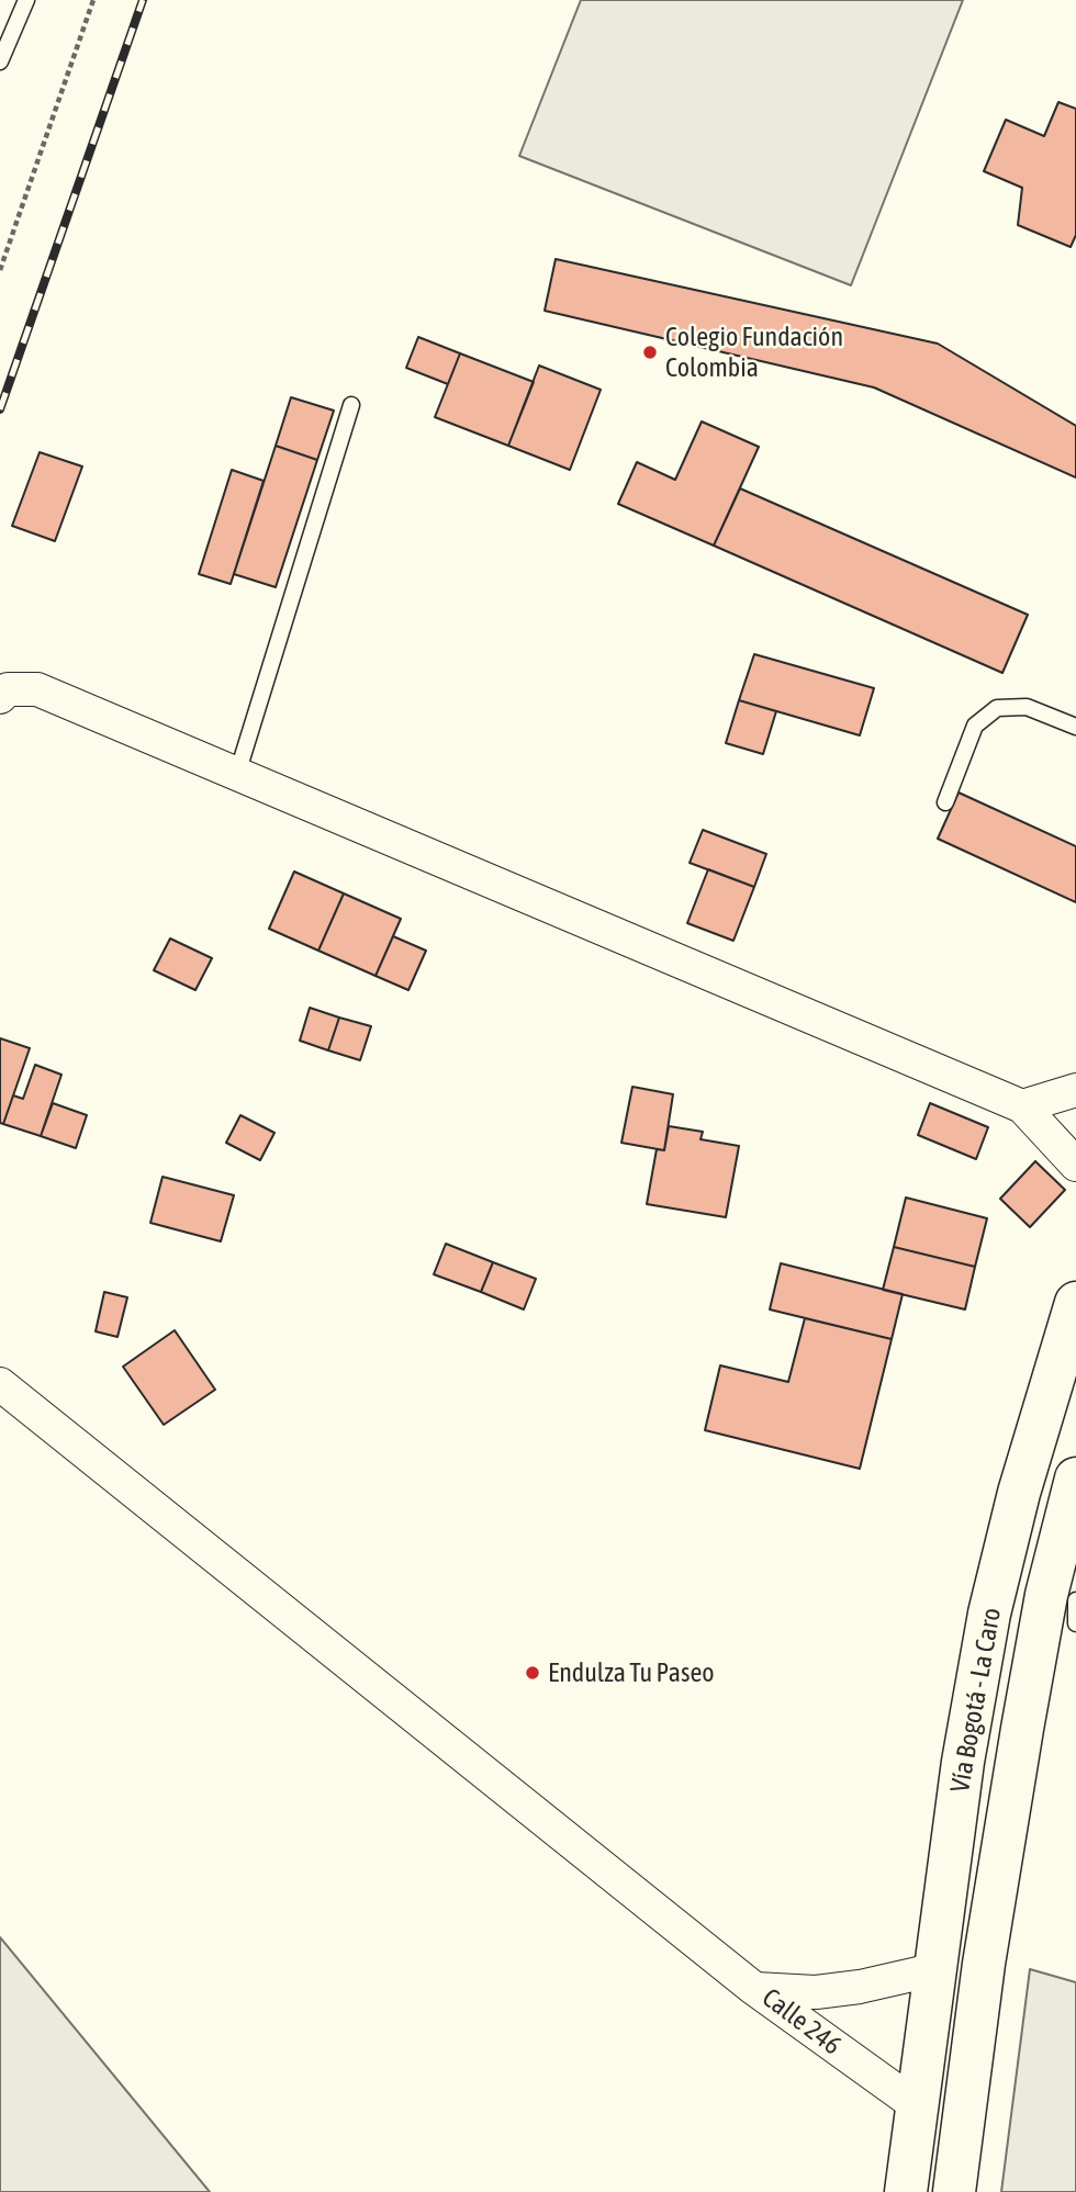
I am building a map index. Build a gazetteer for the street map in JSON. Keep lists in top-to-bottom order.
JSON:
{
  "streets": {
    "main road": ["Vía Bogotá - La Caro"],
    "street": ["Calle 246"]
  },
  "crossings": [
    ["Vía Bogotá - La Caro", "Calle 246"]
  ],
  "places": ["Colegio Fundación Colombia", "Endulza Tu Paseo"]
}
